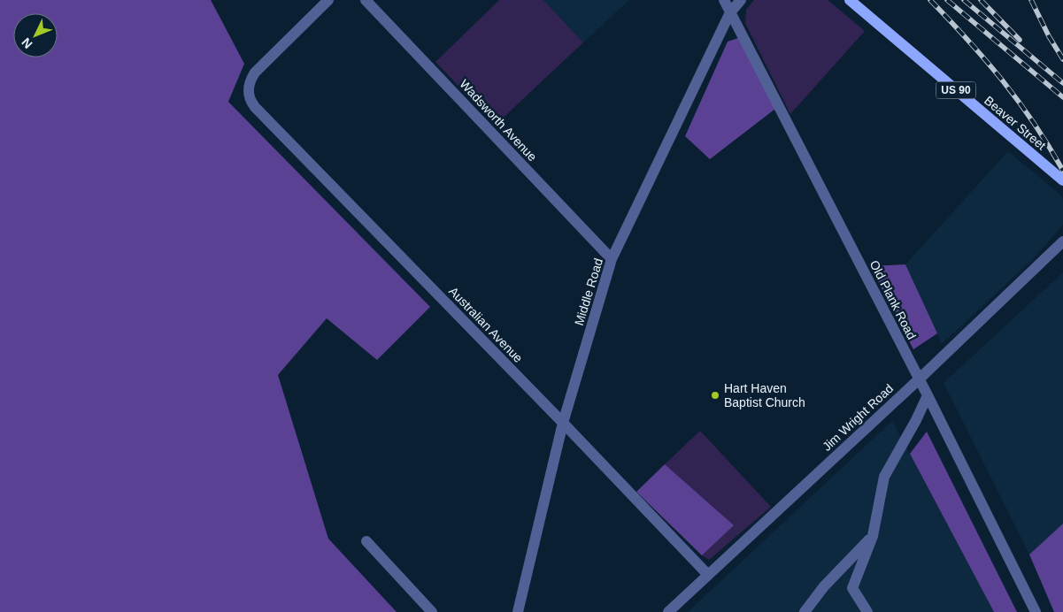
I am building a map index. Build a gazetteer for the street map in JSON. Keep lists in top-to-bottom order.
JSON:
{
  "streets": {
    "main road": ["US 90", "Beaver Street"],
    "street": [
      "Wadsworth Avenue",
      "Middle Road",
      "Old Plank Road",
      "Australian Avenue",
      "Jim Wright Road"
    ]
  },
  "crossings": [
    ["Wadsworth Avenue", "Middle Road"],
    ["Middle Road", "Old Plank Road"],
    ["Middle Road", "Australian Avenue"],
    ["Old Plank Road", "Jim Wright Road"],
    ["Australian Avenue", "Jim Wright Road"]
  ],
  "places": ["Hart Haven Baptist Church"],
  "north": "bottom left"
}
